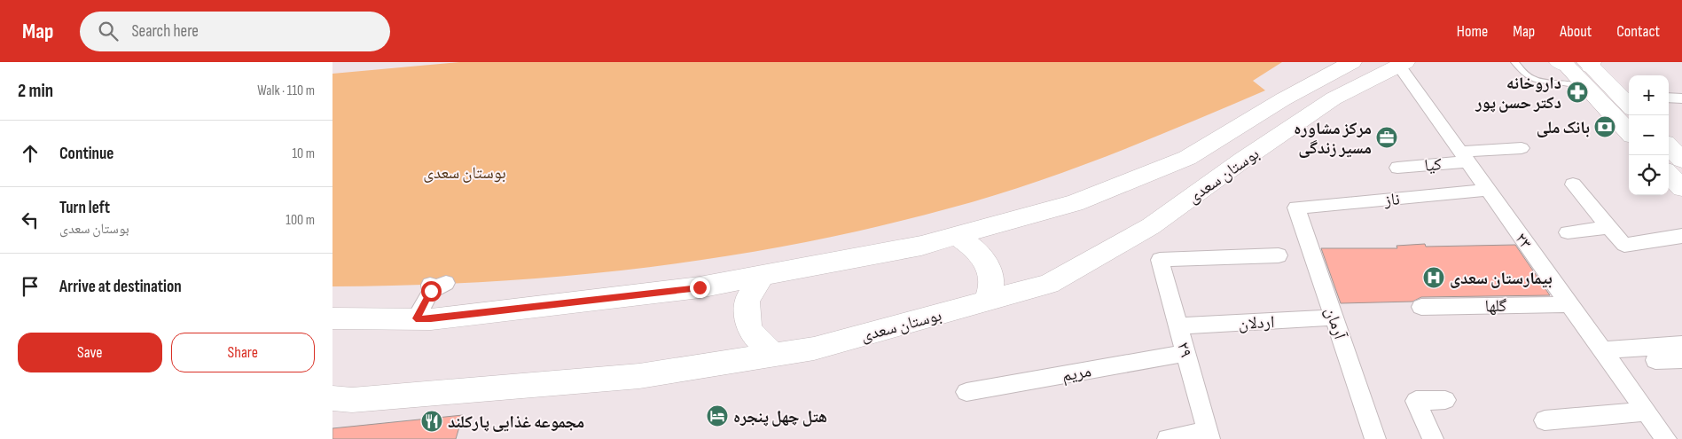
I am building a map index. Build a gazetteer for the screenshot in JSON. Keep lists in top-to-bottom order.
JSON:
{
  "streets": {
    "main road": ["بوستان سعدی"],
    "street": [
      "کیا",
      "ناز",
      "۲۳",
      "گلها",
      "اردلان",
      "آرمان",
      "۲۹",
      "مریم"
    ]
  },
  "crossings": [
    ["کیا", "۲۳"],
    ["بوستان سعدی", "۲۳"],
    ["ناز", "۲۳"],
    ["ناز", "آرمان"],
    ["۲۳", "گلها"],
    ["اردلان", "آرمان"],
    ["اردلان", "۲۹"],
    ["۲۹", "مریم"]
  ],
  "parks": ["بوستان سعدی"],
  "places": {
    "pharmacy": ["داروخانه دکتر حسن پور"],
    "bank": ["بانک ملی"],
    "office": ["مرکز مشاوره مسیر زندگی"],
    "hospital": ["بیمارستان سعدی"],
    "hotel": ["هتل چهل پنجره"],
    "restaurant": ["مجموعه غذایی پارکلند"]
  },
  "page": {
    "header": "Map",
    "search": "Search here",
    "nav": [
      "Home",
      "Map",
      "About",
      "Contact"
    ],
    "heading": ["2 min", "Walk · 110 m"],
    "map_buttons": ["+", "−"],
    "list": [
      ["Continue", "10 m"],
      ["Turn left", "بوستان سعدی", "100 m"],
      "Arrive at destination"
    ],
    "buttons": ["Save", "Share"]
  }
}
